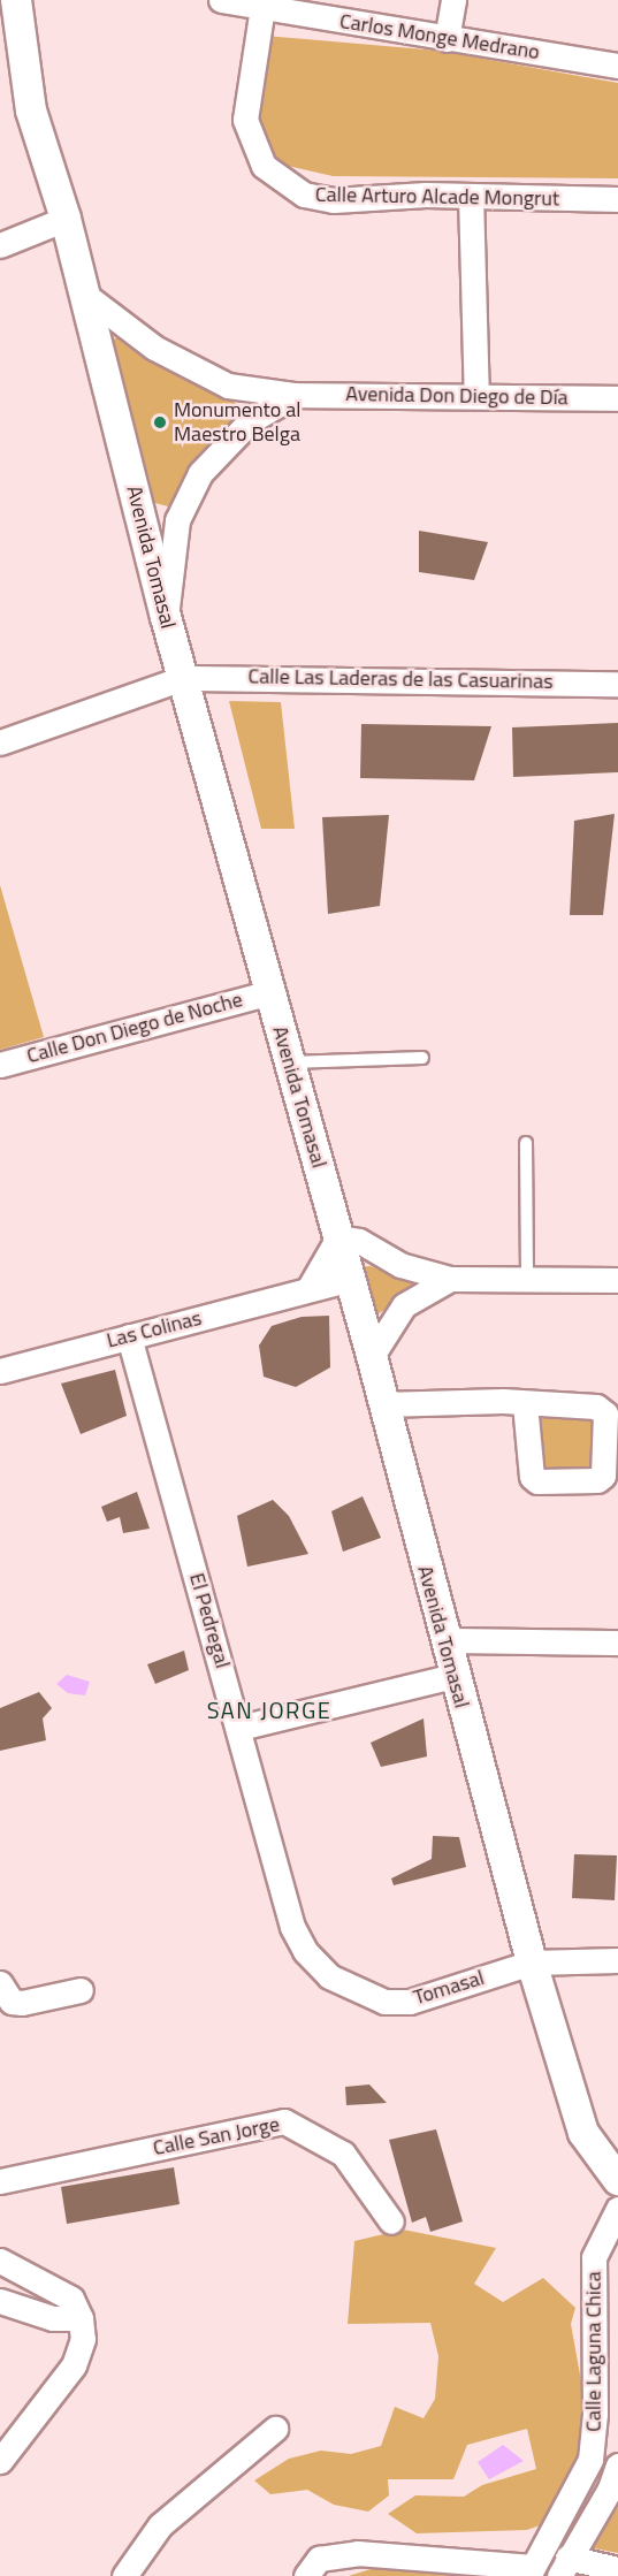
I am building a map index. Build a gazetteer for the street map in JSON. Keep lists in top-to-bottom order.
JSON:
{
  "streets": {
    "street": [
      "Carlos Monge Medrano",
      "Calle Arturo Alcade Mongrut",
      "Avenida Don Diego de Día",
      "Avenida Tomasal",
      "Calle Las Laderas de las Casuarinas",
      "Calle Don Diego de Noche",
      "Las Colinas",
      "El Pedregal",
      "Tomasal",
      "Calle San Jorge",
      "Calle Laguna Chica"
    ]
  },
  "crossings": [
    ["Carlos Monge Medrano", "Calle Arturo Alcade Mongrut"],
    ["Avenida Don Diego de Día", "Avenida Tomasal"],
    ["Avenida Tomasal", "Calle Las Laderas de las Casuarinas"],
    ["Avenida Tomasal", "Calle Don Diego de Noche"],
    ["Avenida Tomasal", "Las Colinas"],
    ["Avenida Tomasal", "Tomasal"],
    ["Las Colinas", "El Pedregal"],
    ["El Pedregal", "Tomasal"]
  ],
  "districts": ["SAN JORGE"],
  "places": ["Monumento al Maestro Belga"]
}
